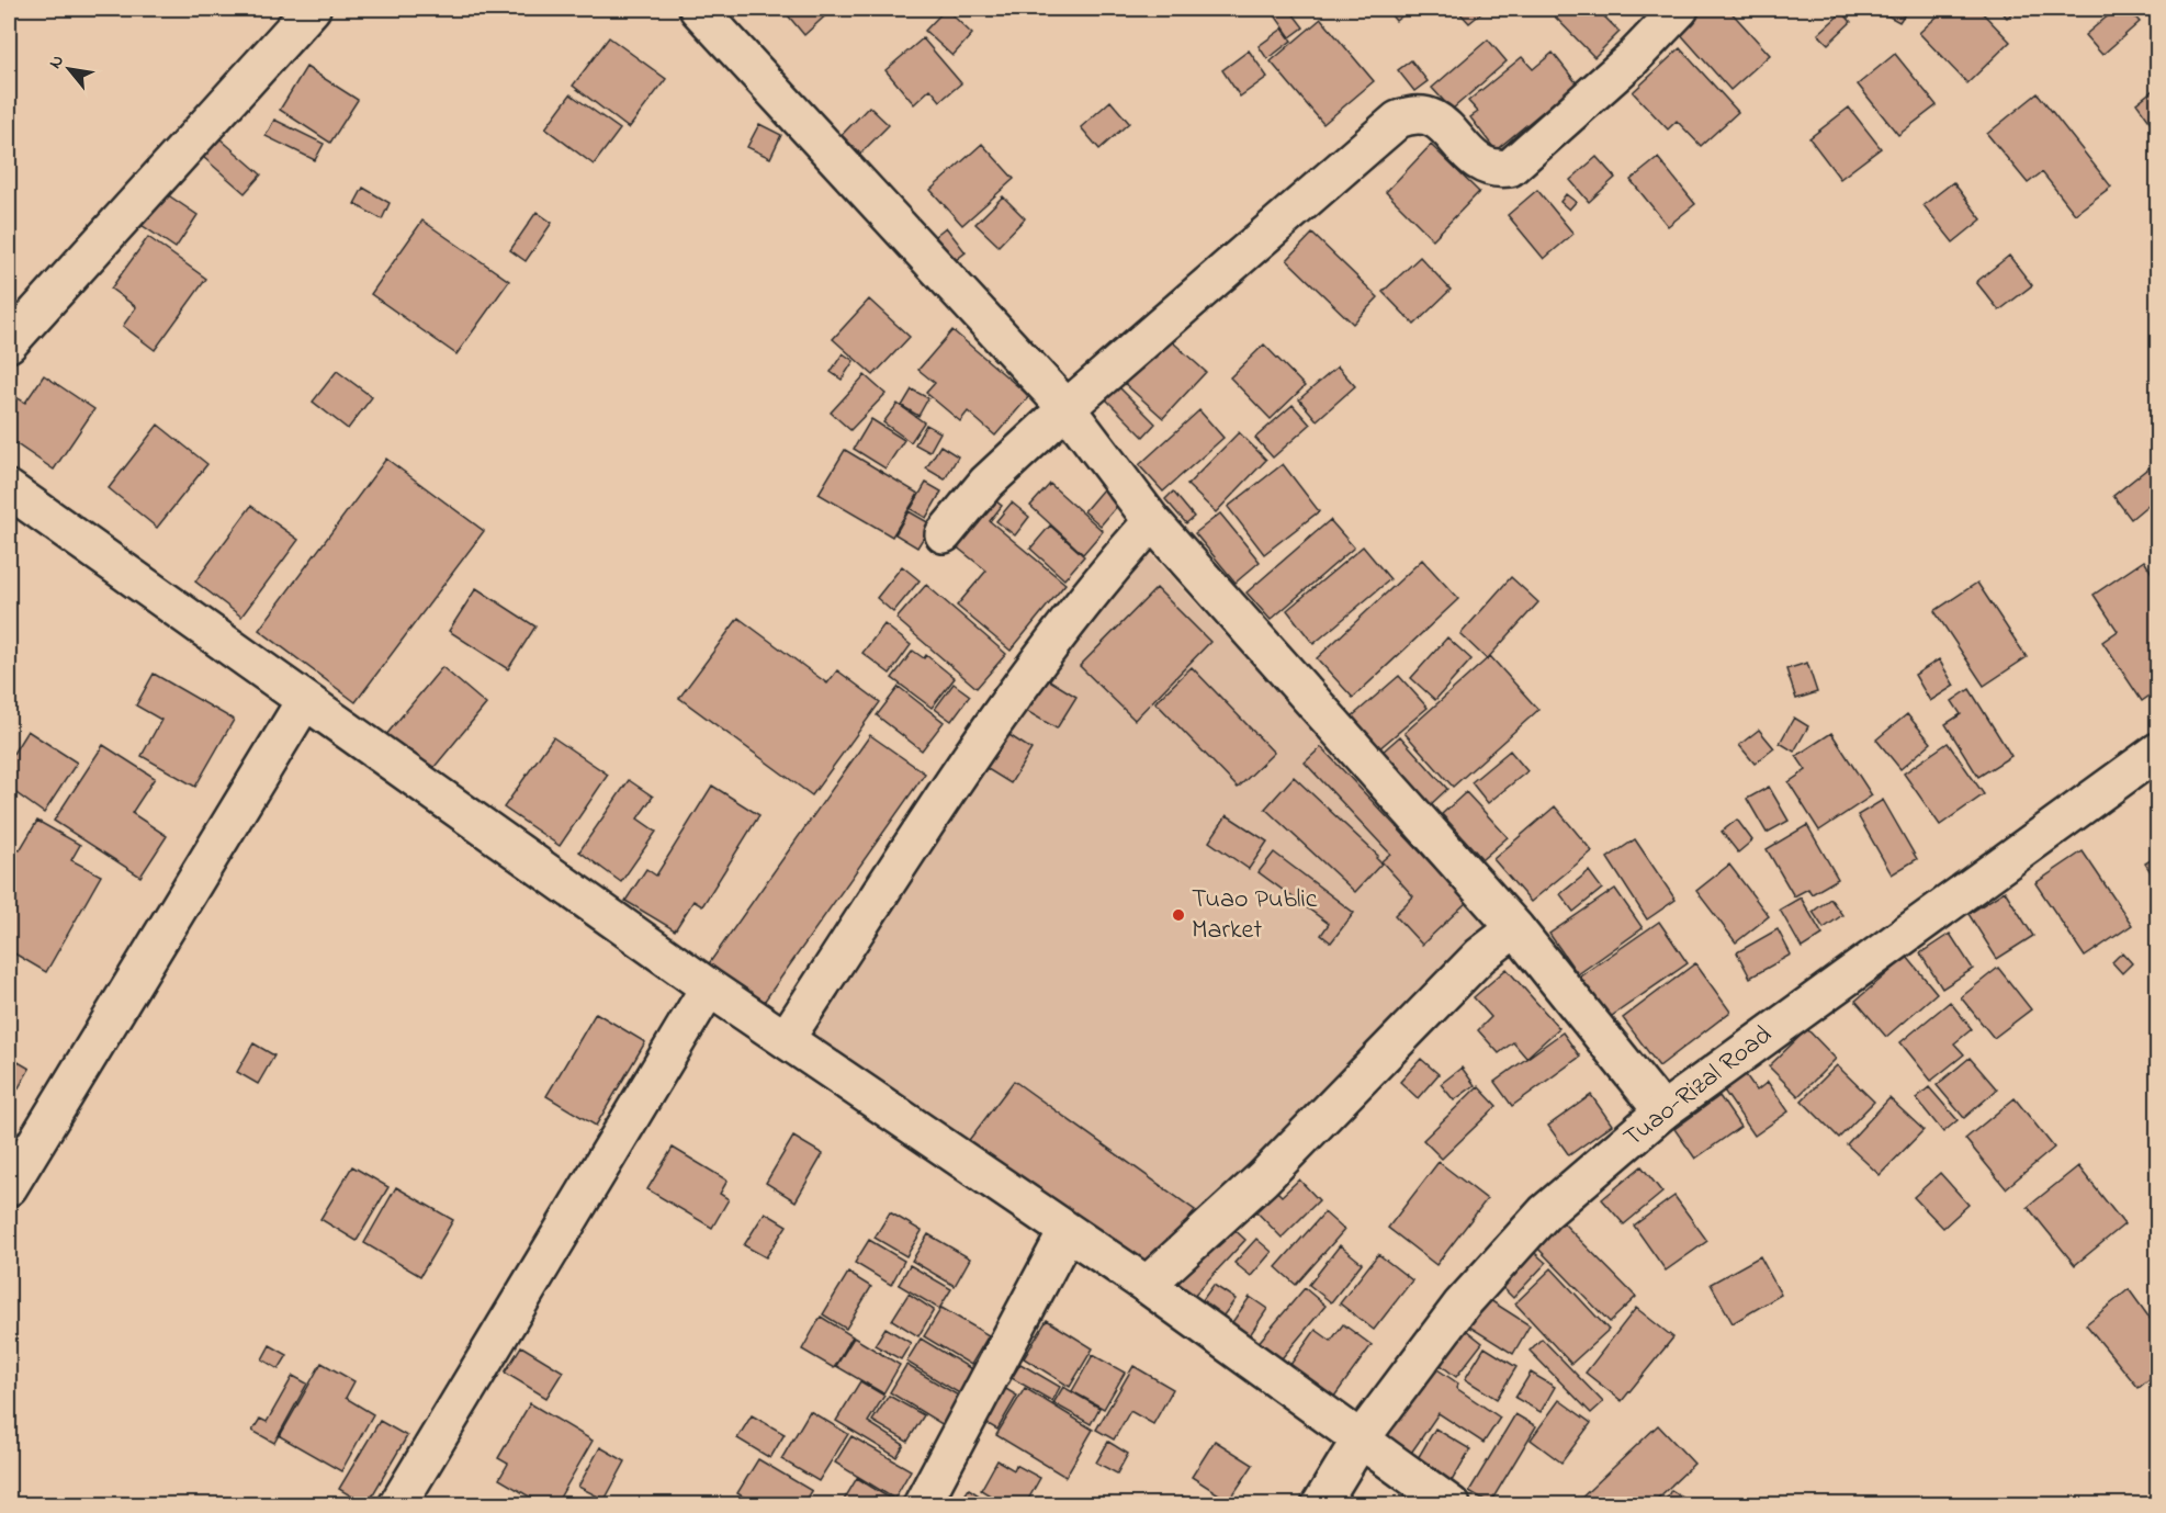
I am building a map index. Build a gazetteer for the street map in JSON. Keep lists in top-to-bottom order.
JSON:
{
  "streets": {
    "street": ["Tuao-Rizal Road"]
  },
  "places": ["Tuao Public Market"],
  "north": "top left"
}
